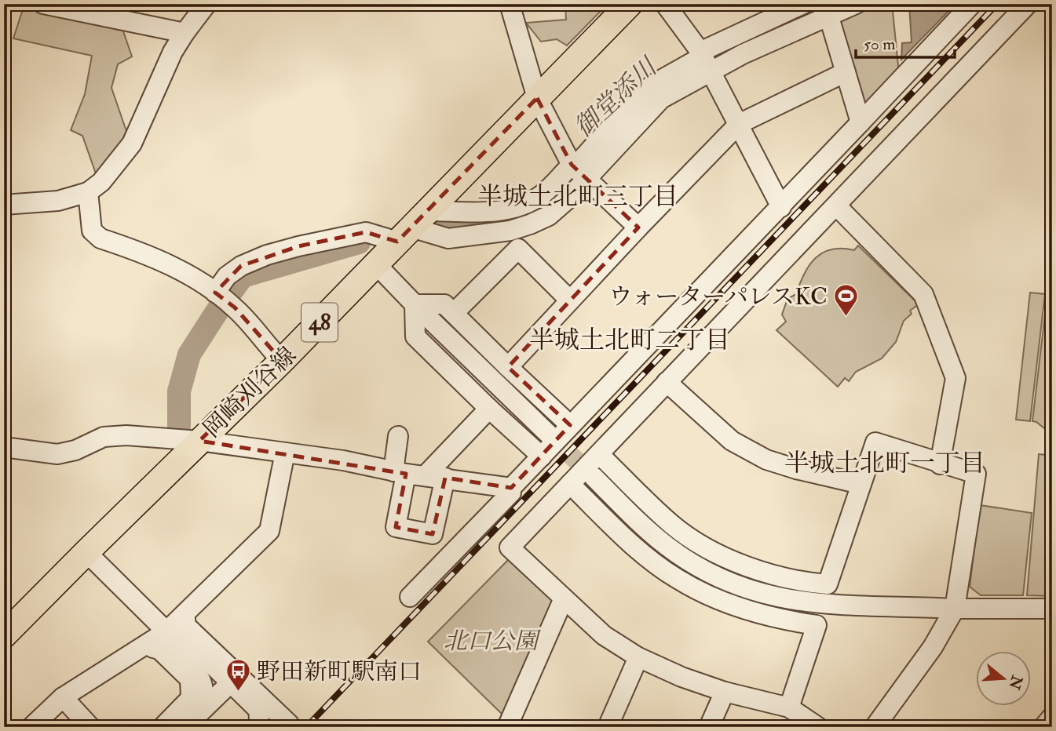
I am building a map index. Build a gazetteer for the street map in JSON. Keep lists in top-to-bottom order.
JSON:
{
  "streets": {
    "main road": ["48", "岡崎刈谷線"]
  },
  "districts": ["半城土北町三丁目", "半城土北町二丁目", "半城土北町一丁目"],
  "water": ["御堂添川"],
  "parks": ["北口公園"],
  "places": {
    "sports": ["ウォーターパレスKC"],
    "bus stop": ["野田新町駅南口"]
  },
  "scale_bar": "50 m",
  "north": "right"
}
